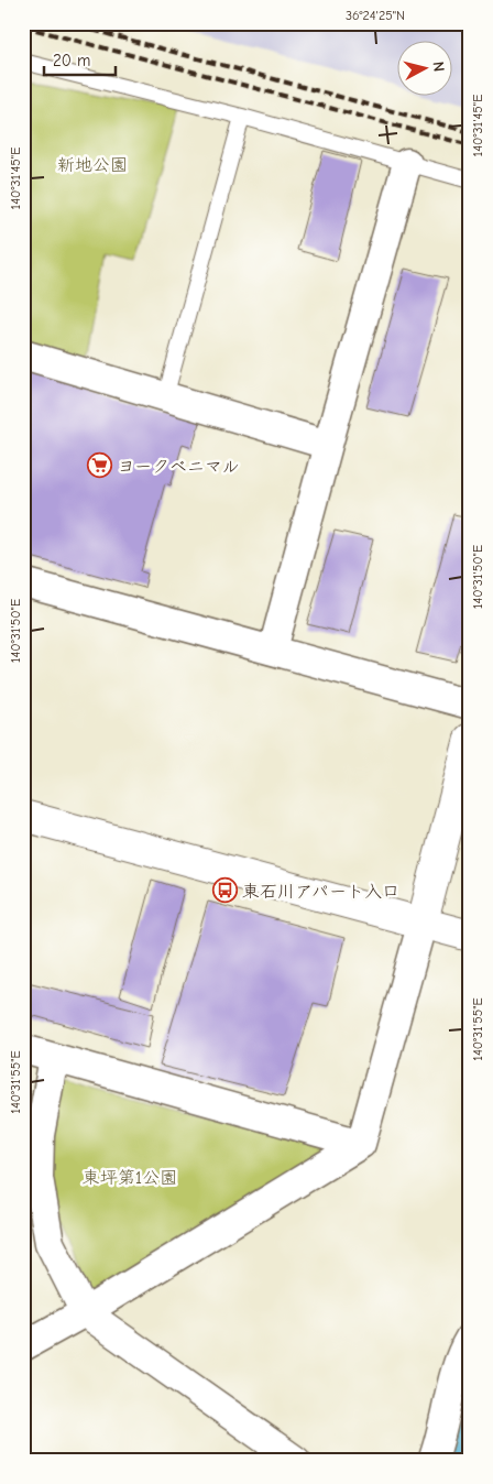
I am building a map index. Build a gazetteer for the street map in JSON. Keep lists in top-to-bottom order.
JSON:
{
  "parks": ["新地公園", "東坪第1公園"],
  "places": {
    "supermarket": ["ヨークベニマル"],
    "bus stop": ["東石川アパート入口"]
  },
  "scale_bar": "20 m",
  "north": "right",
  "coordinates": [
    "36°24'25\"N",
    "140°31'45\"E",
    "140°31'50\"E",
    "140°31'55\"E"
  ]
}
